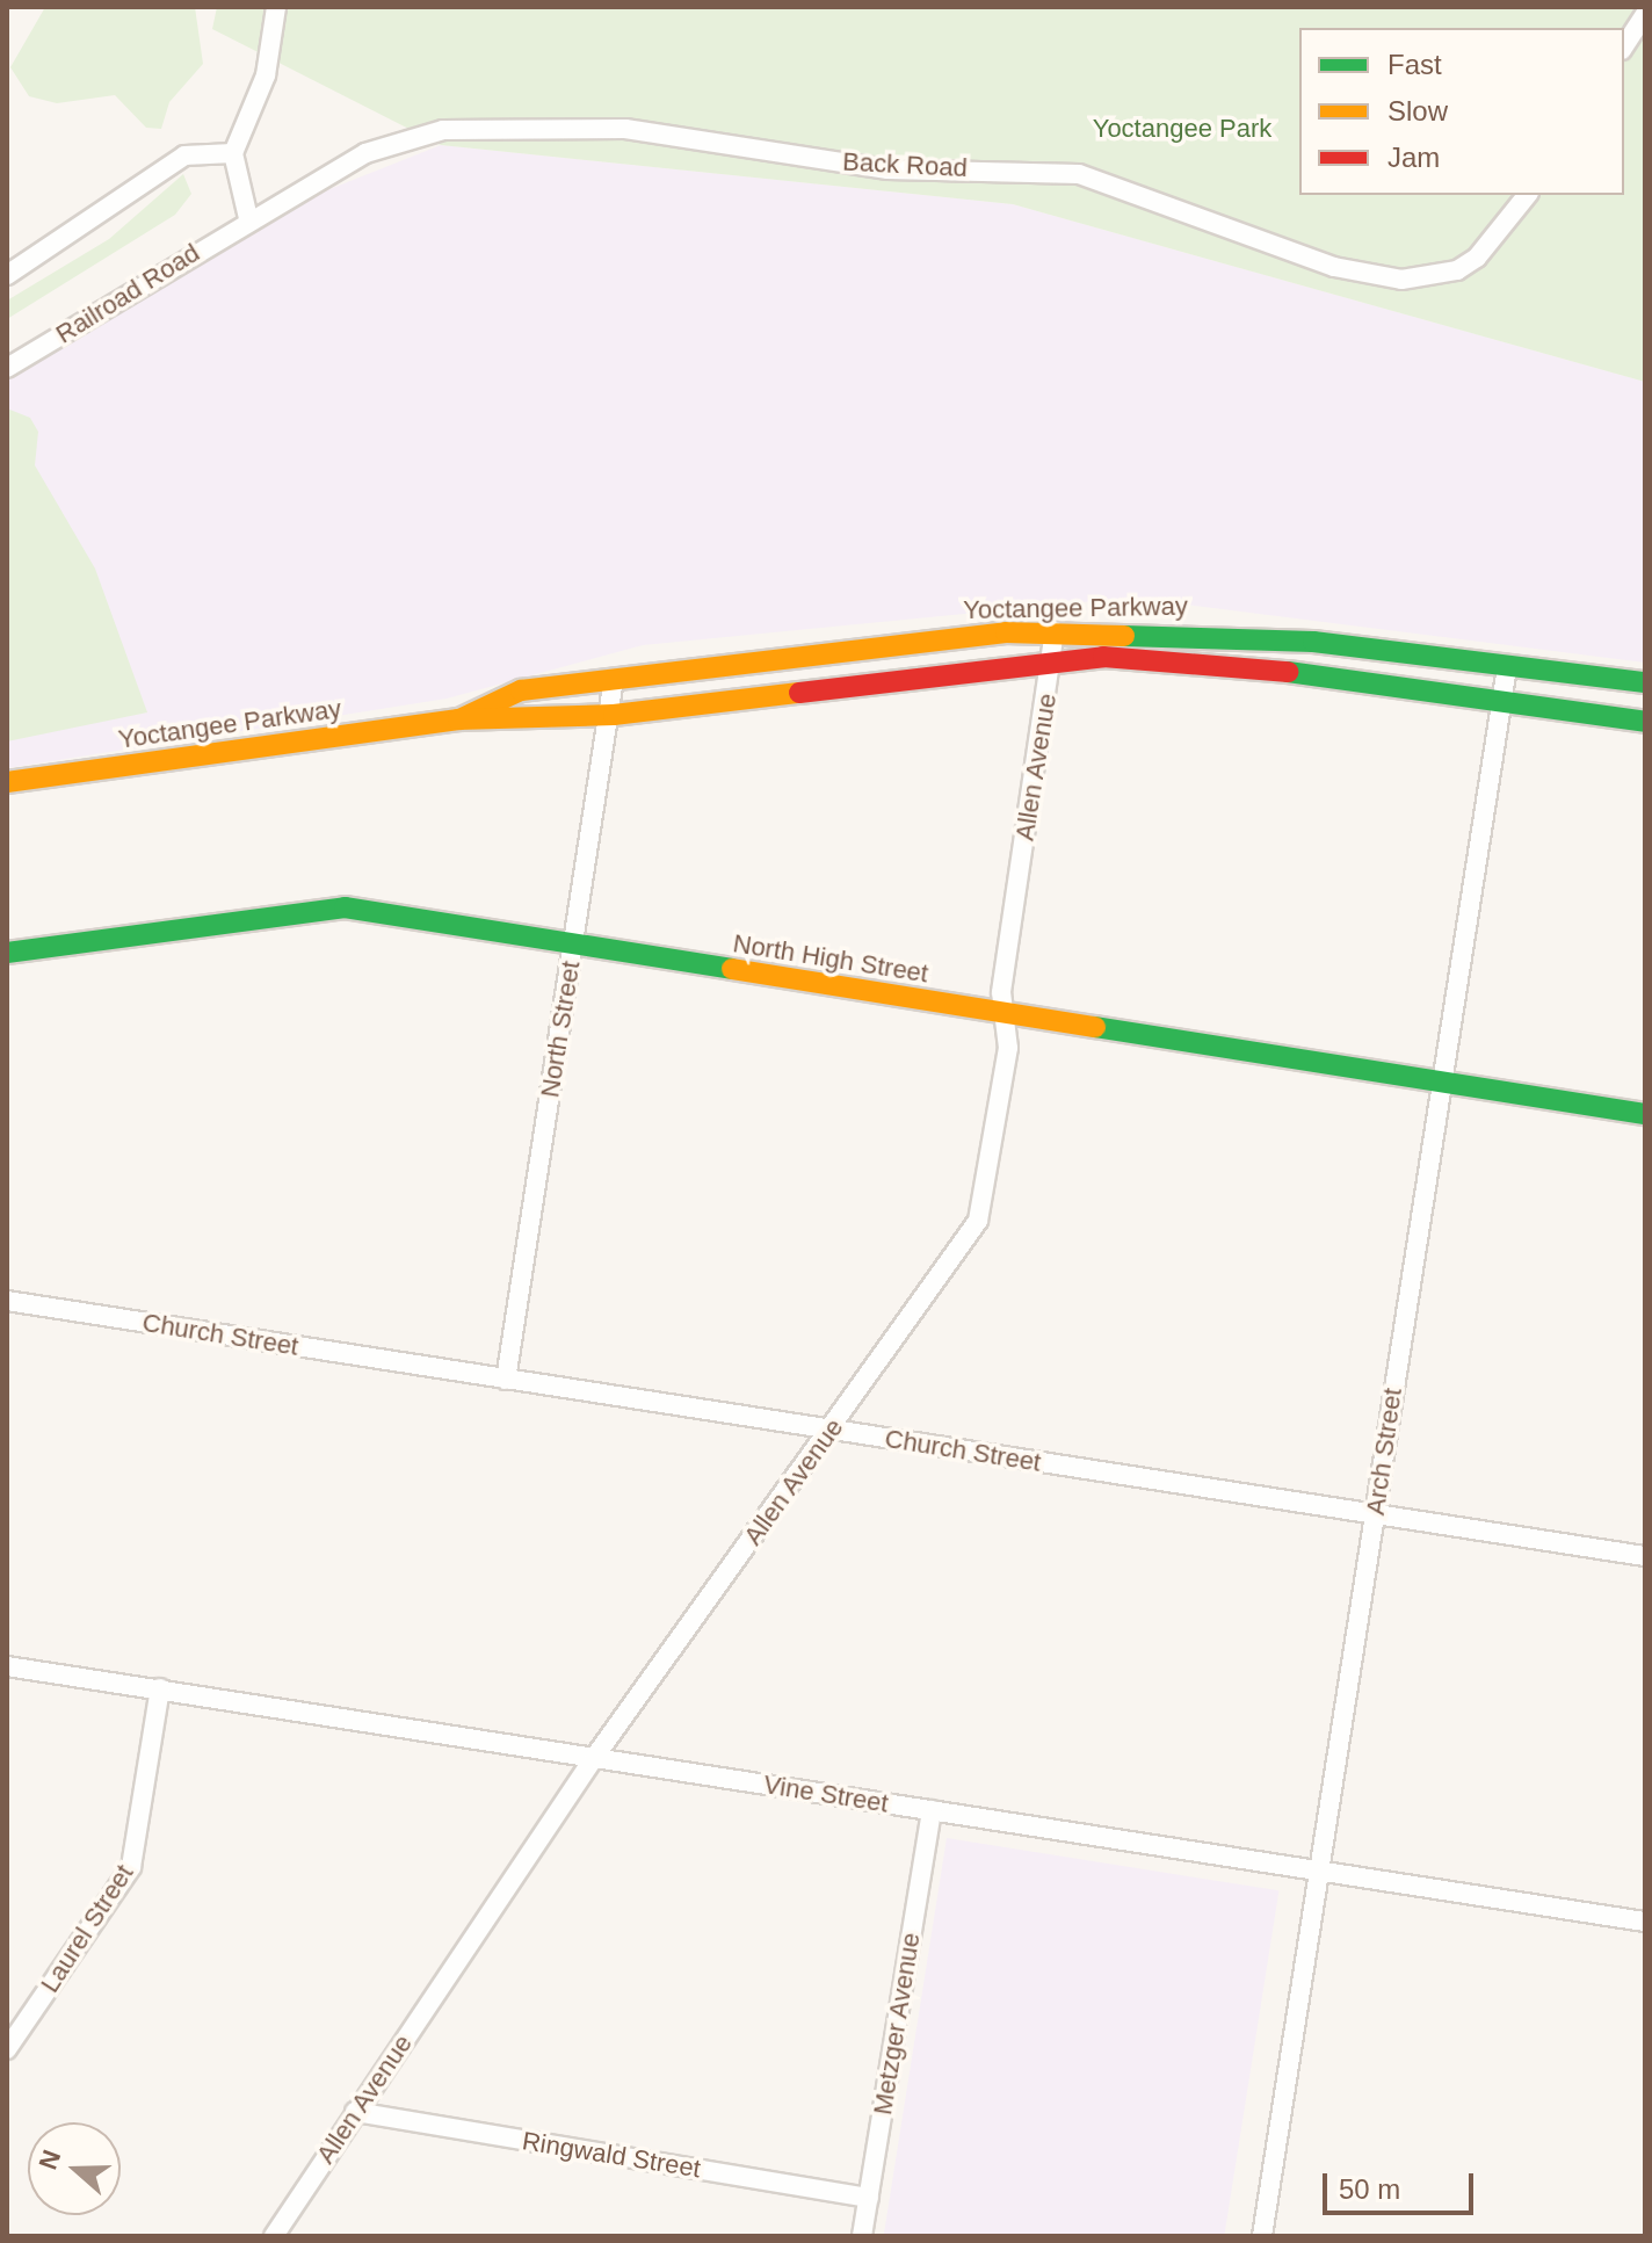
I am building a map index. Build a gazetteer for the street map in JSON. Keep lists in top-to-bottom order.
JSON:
{
  "streets": {
    "street": [
      "Back Road",
      "Railroad Road",
      "Yoctangee Parkway",
      "Allen Avenue",
      "North High Street",
      "North Street",
      "Church Street",
      "Arch Street",
      "Vine Street",
      "Laurel Street",
      "Metzger Avenue",
      "Ringwald Street"
    ]
  },
  "crossings": [
    ["Back Road", "Railroad Road"],
    ["Yoctangee Parkway", "Allen Avenue"],
    ["Yoctangee Parkway", "North Street"],
    ["Yoctangee Parkway", "Arch Street"],
    ["Allen Avenue", "North High Street"],
    ["Allen Avenue", "Church Street"],
    ["Allen Avenue", "Vine Street"],
    ["Allen Avenue", "Ringwald Street"],
    ["North High Street", "North Street"],
    ["North High Street", "Arch Street"],
    ["North Street", "Church Street"],
    ["Church Street", "Arch Street"],
    ["Arch Street", "Vine Street"],
    ["Vine Street", "Laurel Street"],
    ["Vine Street", "Metzger Avenue"],
    ["Metzger Avenue", "Ringwald Street"]
  ],
  "parks": ["Yoctangee Park"],
  "legend": ["Fast", "Slow", "Jam"],
  "scale_bar": "50 m",
  "north": "left"
}
